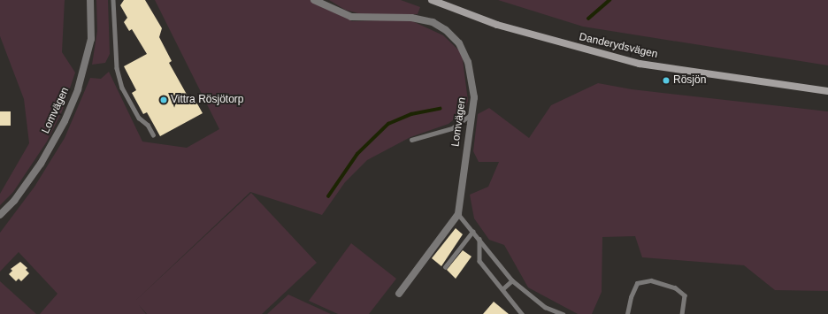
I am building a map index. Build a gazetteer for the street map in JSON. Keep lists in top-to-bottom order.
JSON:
{
  "streets": {
    "main road": ["Danderydsvägen"],
    "street": ["Lomvägen"]
  },
  "places": ["Rösjön", "Vittra Rösjötorp"]
}
